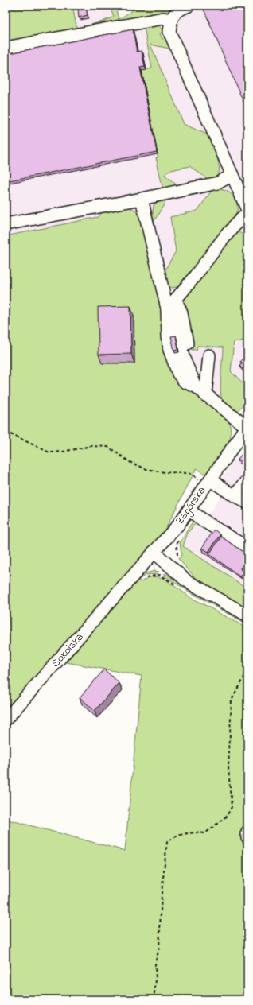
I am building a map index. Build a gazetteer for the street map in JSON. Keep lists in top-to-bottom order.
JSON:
{
  "streets": {
    "street": ["Zagórska", "Sokolska"]
  },
  "crossings": [
    ["Zagórska", "Sokolska"]
  ]
}
